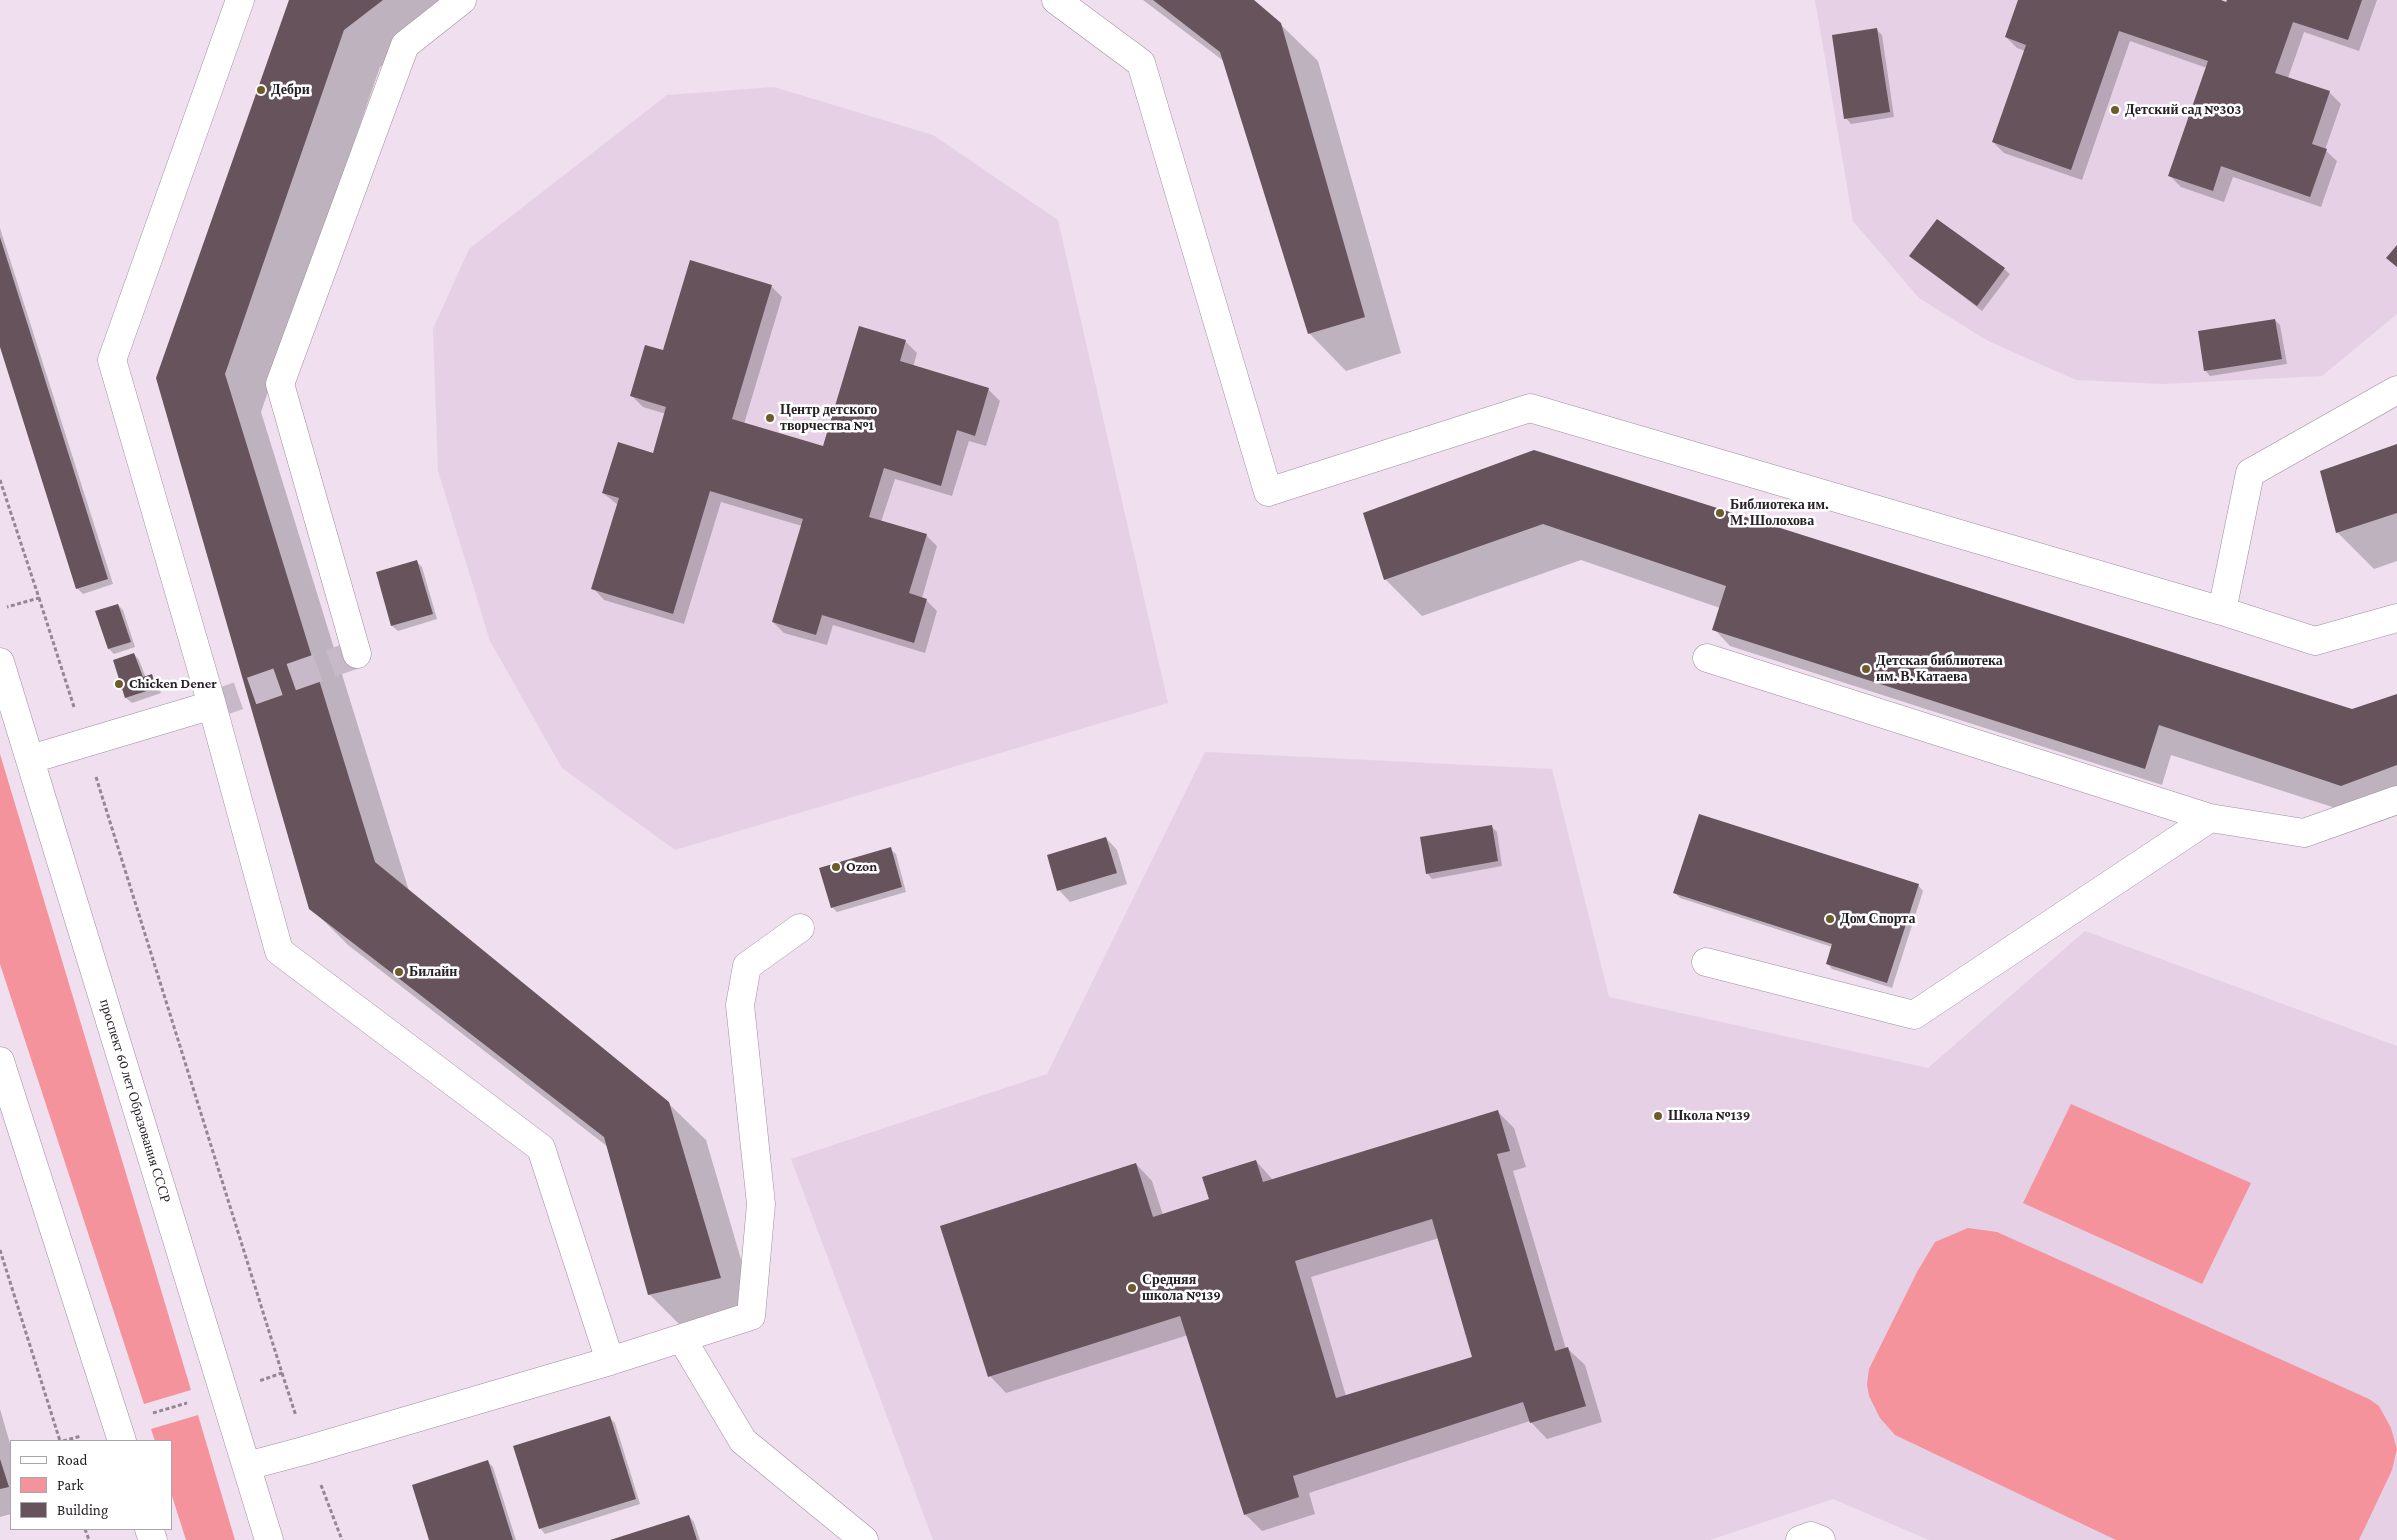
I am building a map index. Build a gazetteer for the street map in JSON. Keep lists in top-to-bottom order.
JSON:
{
  "streets": {
    "main road": ["проспект 60 лет Образования СССР"]
  },
  "places": [
    "Дебри",
    "Детский сад №303",
    "Центр детского творчества №1",
    "Библиотека им. М. Шолохова",
    "Детская библиотека им. В. Катаева",
    "Chicken Dener",
    "Ozon",
    "Дом Спорта",
    "Билайн",
    "Школа №139",
    "Средняя школа №139"
  ],
  "legend": ["Road", "Park", "Building"]
}
